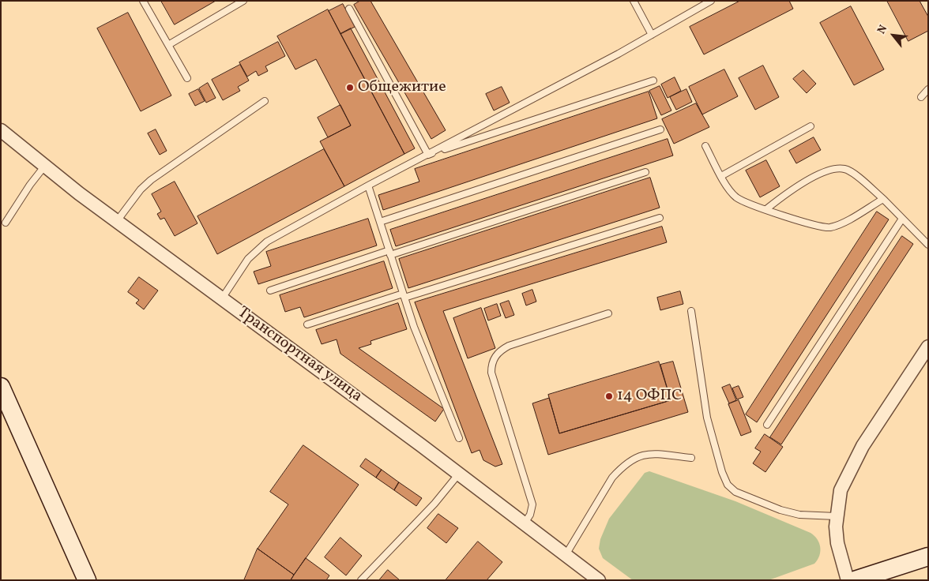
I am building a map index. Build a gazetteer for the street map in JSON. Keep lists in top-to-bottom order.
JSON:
{
  "streets": {
    "street": ["Транспортная улица"]
  },
  "places": ["Общежитие", "14 ОФПС"],
  "north": "top left"
}
